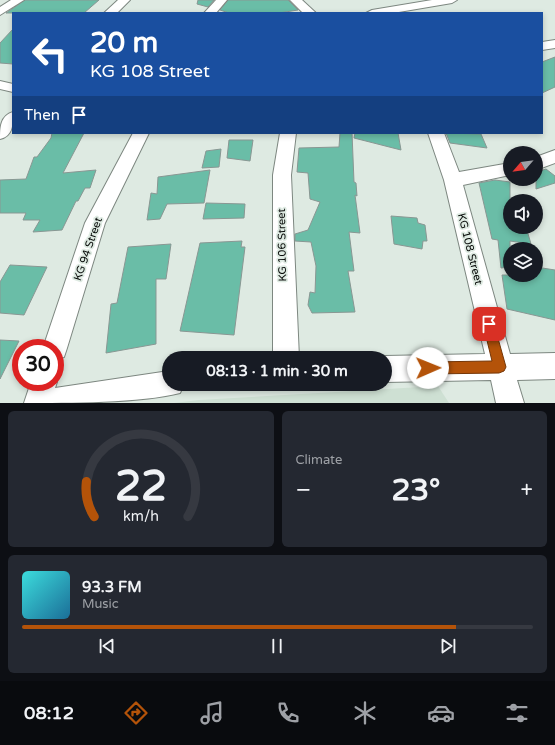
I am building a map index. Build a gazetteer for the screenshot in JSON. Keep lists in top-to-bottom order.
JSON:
{
  "streets": {
    "street": ["KG 106 Street", "KG 94 Street", "KG 108 Street"]
  },
  "north": "bottom left",
  "page": {
    "turn": ["20 m", "KG 108 Street"],
    "then": "Then",
    "limit": "30",
    "trip": "08:13 · 1 min · 30 m",
    "tile": "Climate",
    "heat": ["−", "23°", "+"],
    "song": ["93.3 FM", "Music"],
    "tabs": "08:12",
    "gauge": ["22", "km/h"]
  }
}
